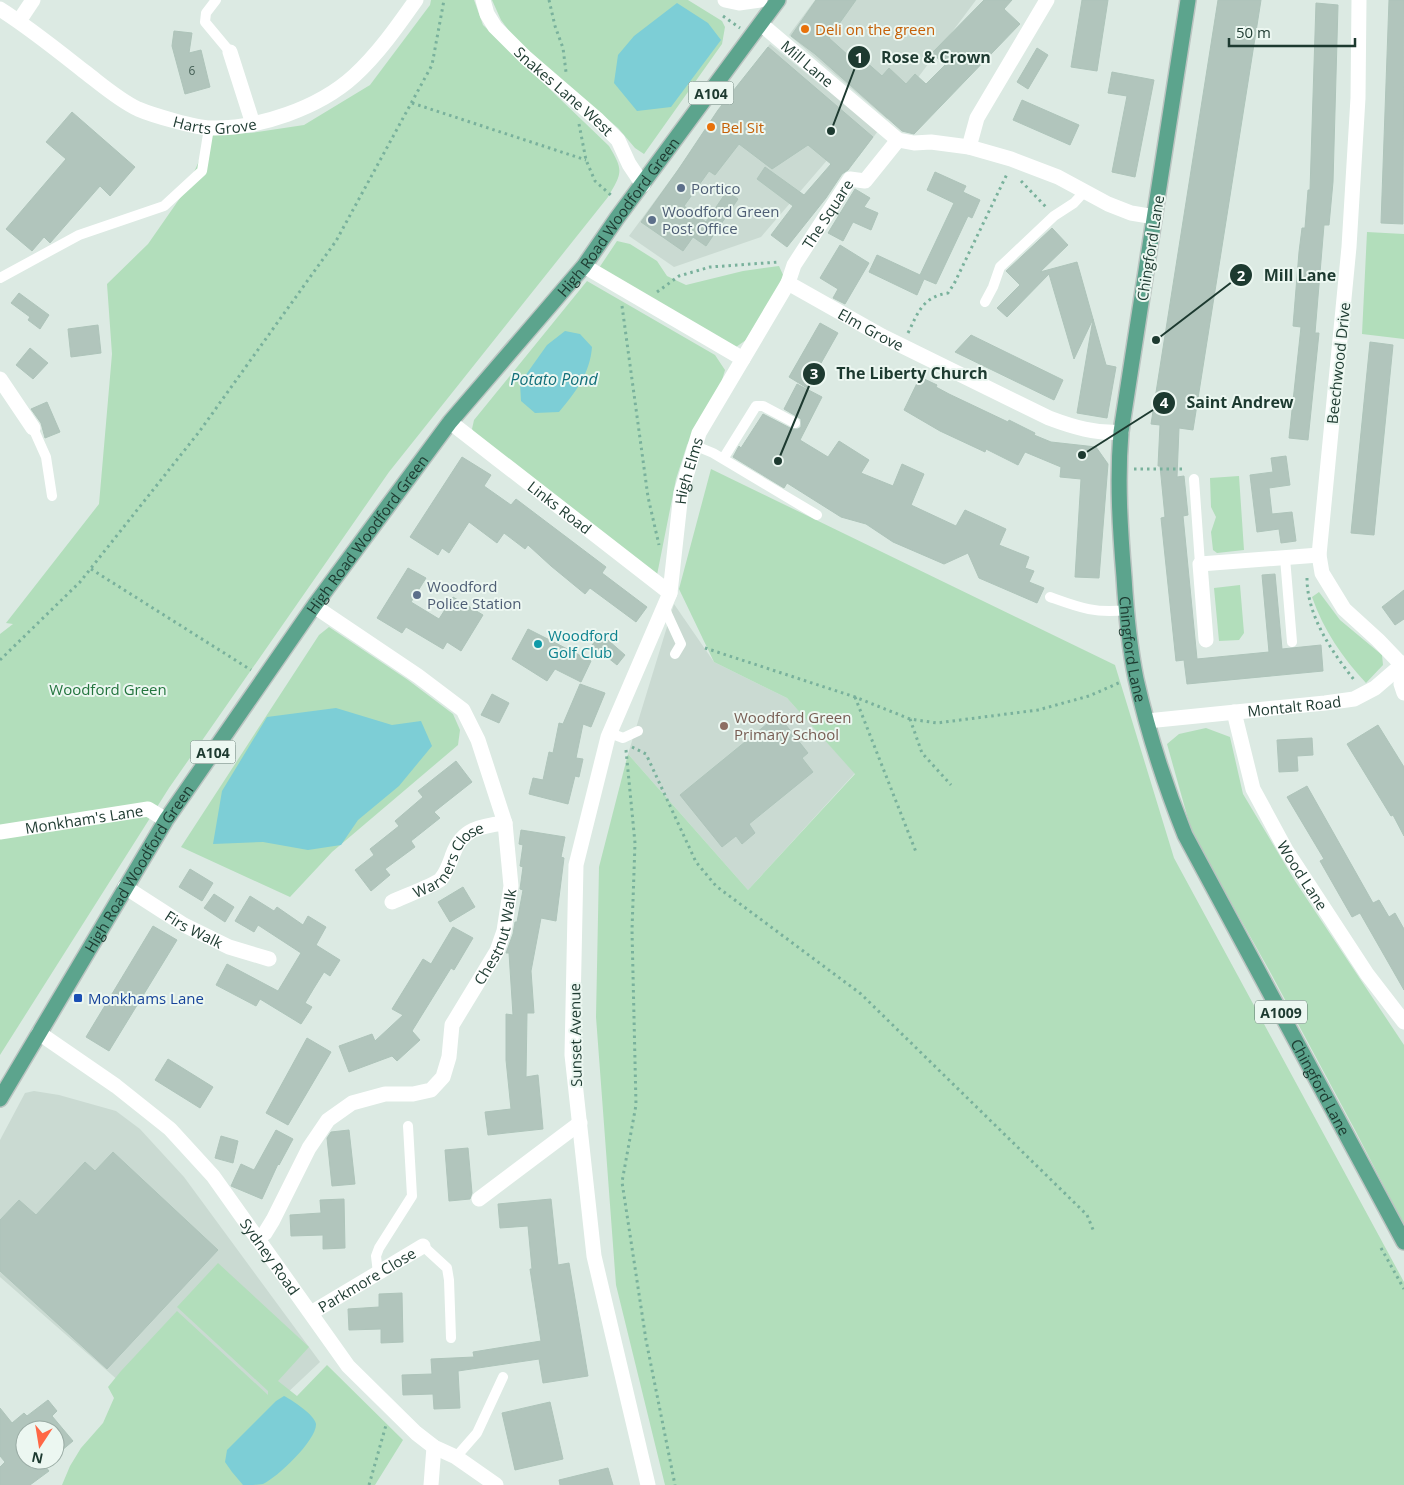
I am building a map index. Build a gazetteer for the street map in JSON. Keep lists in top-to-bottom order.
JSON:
{
  "streets": {
    "main road": [
      "A104",
      "High Road Woodford Green",
      "Chingford Lane",
      "A1009"
    ],
    "street": [
      "Mill Lane",
      "Snakes Lane West",
      "Harts Grove",
      "The Square",
      "Elm Grove",
      "Beechwood Drive",
      "High Elms",
      "Links Road",
      "Montalt Road",
      "Monkham's Lane",
      "Warners Close",
      "Wood Lane",
      "Firs Walk",
      "Chestnut Walk",
      "Sunset Avenue",
      "Sydney Road",
      "Parkmore Close"
    ]
  },
  "crossings": [
    ["Mill Lane", "High Road Woodford Green"],
    ["Mill Lane", "The Square"],
    ["Snakes Lane West", "High Road Woodford Green"],
    ["High Road Woodford Green", "Links Road"],
    ["High Road Woodford Green", "Monkham's Lane"],
    ["High Road Woodford Green", "Firs Walk"],
    ["High Road Woodford Green", "Chestnut Walk"],
    ["High Road Woodford Green", "Sydney Road"],
    ["The Square", "Elm Grove"],
    ["The Square", "High Elms"],
    ["Chingford Lane", "Elm Grove"],
    ["Chingford Lane", "Montalt Road"],
    ["Elm Grove", "High Elms"],
    ["Beechwood Drive", "Montalt Road"],
    ["High Elms", "Links Road"],
    ["High Elms", "Sunset Avenue"],
    ["Links Road", "Sunset Avenue"],
    ["Montalt Road", "Wood Lane"],
    ["Warners Close", "Chestnut Walk"],
    ["Chestnut Walk", "Sydney Road"],
    ["Sydney Road", "Parkmore Close"]
  ],
  "water": ["Potato Pond"],
  "parks": ["Woodford Green"],
  "places": {
    "other": [
      "Deli on the green",
      "Bel Sit",
      "Rose & Crown",
      "Portico",
      "Woodford Green Post Office",
      "Mill Lane",
      "Saint Andrew",
      "The Liberty Church",
      "Woodford Police Station",
      "Woodford Golf Club",
      "Woodford Green Primary School"
    ],
    "transit": ["Monkhams Lane"]
  },
  "house_numbers": ["6"],
  "scale_bar": "50 m",
  "north": "bottom"
}
